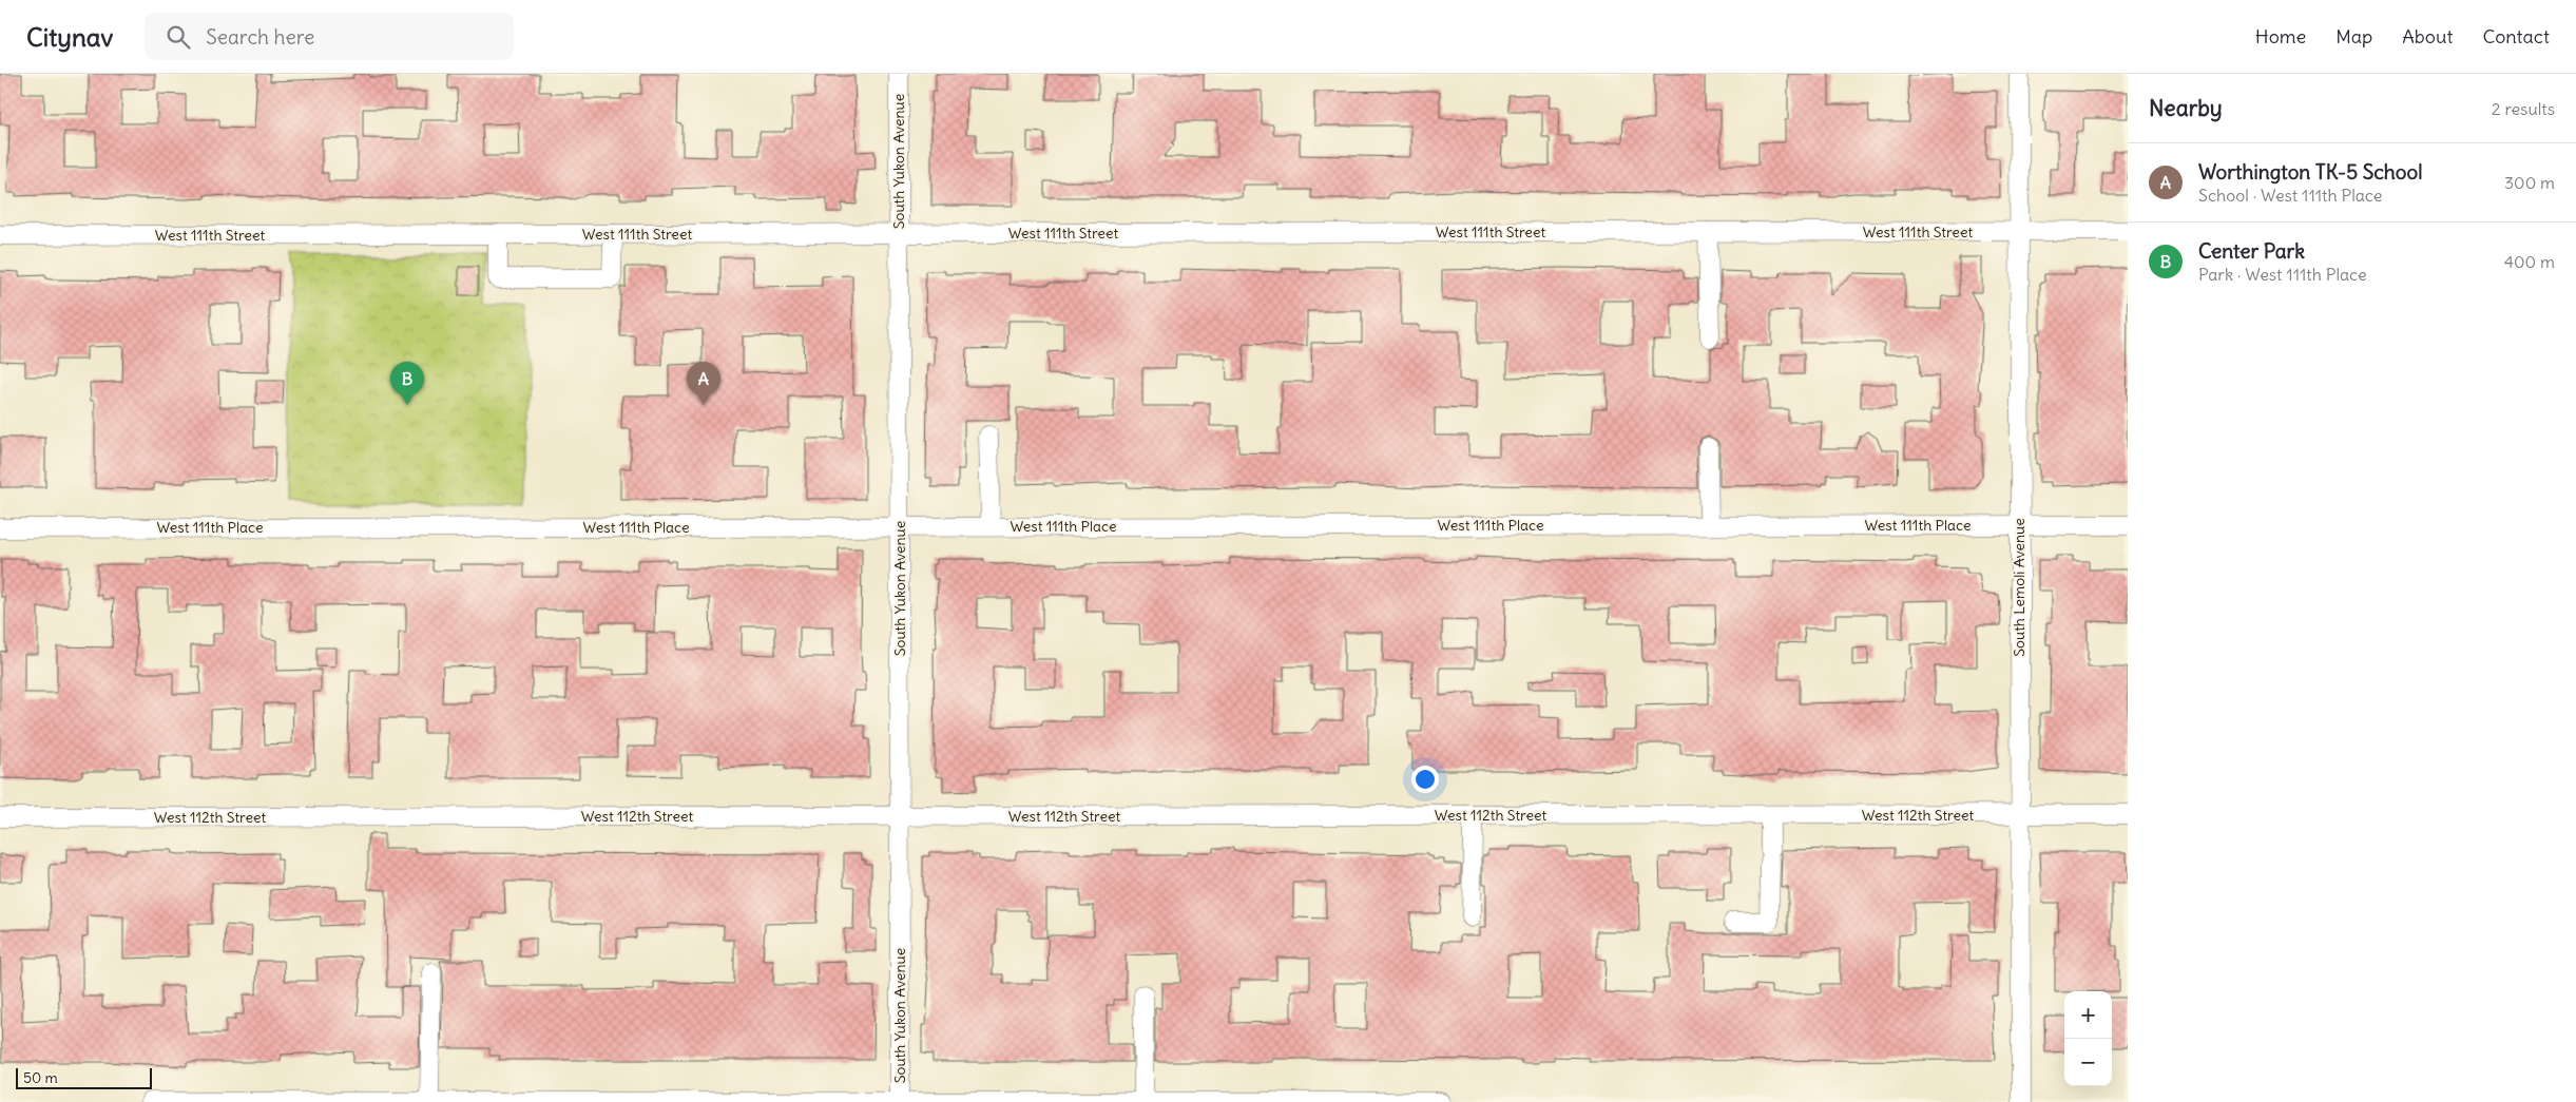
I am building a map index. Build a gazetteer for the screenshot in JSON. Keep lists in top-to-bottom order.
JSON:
{
  "streets": {
    "street": [
      "South Yukon Avenue",
      "West 111th Street",
      "West 111th Place",
      "South Lemoli Avenue",
      "West 112th Street"
    ]
  },
  "crossings": [
    ["South Yukon Avenue", "West 111th Street"],
    ["South Yukon Avenue", "West 111th Place"],
    ["South Yukon Avenue", "West 112th Street"],
    ["West 111th Street", "South Lemoli Avenue"],
    ["West 111th Place", "South Lemoli Avenue"],
    ["South Lemoli Avenue", "West 112th Street"]
  ],
  "scale_bar": "50 m",
  "page": {
    "header": "Citynav",
    "search": "Search here",
    "nav": [
      "Home",
      "Map",
      "About",
      "Contact"
    ],
    "heading": ["Nearby", "2 results"],
    "list": [
      {
        "mark": "A",
        "name": "Worthington TK-5 School",
        "note": "School · West 111th Place",
        "value": "300 m"
      },
      {
        "mark": "B",
        "name": "Center Park",
        "note": "Park · West 111th Place",
        "value": "400 m"
      }
    ],
    "pins": ["A", "B"],
    "map_buttons": ["+", "−"],
    "scale": "50 m"
  }
}
